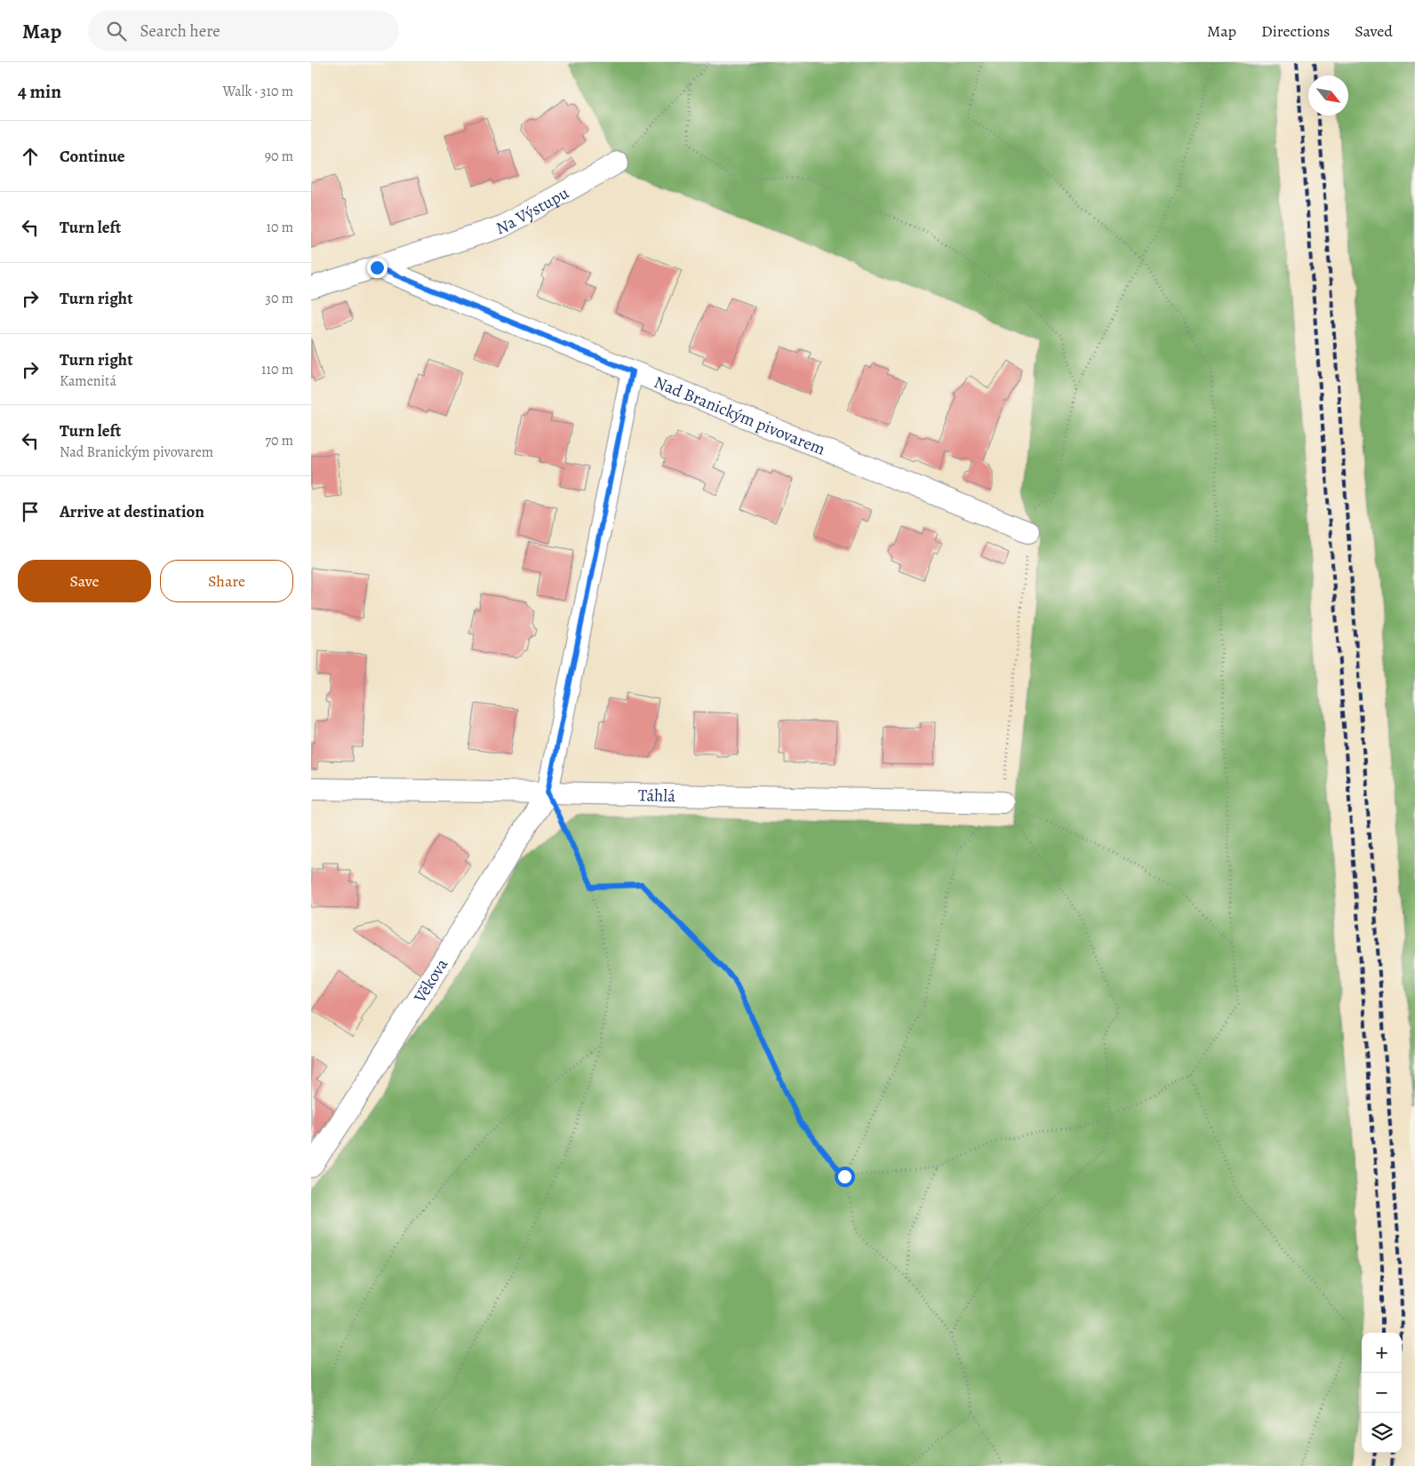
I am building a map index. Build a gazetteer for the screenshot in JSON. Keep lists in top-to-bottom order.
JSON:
{
  "streets": {
    "street": [
      "Na Výstupu",
      "Nad Branickým pivovarem",
      "Táhlá",
      "Věkova"
    ]
  },
  "crossings": [
    ["Na Výstupu", "Nad Branickým pivovarem"],
    ["Táhlá", "Věkova"]
  ],
  "north": "bottom right",
  "page": {
    "header": "Map",
    "search": "Search here",
    "nav": ["Map", "Directions", "Saved"],
    "heading": ["4 min", "Walk · 310 m"],
    "list": [
      ["Continue", "90 m"],
      ["Turn left", "10 m"],
      ["Turn right", "30 m"],
      ["Turn right", "Kamenitá", "110 m"],
      ["Turn left", "Nad Branickým pivovarem", "70 m"],
      "Arrive at destination"
    ],
    "buttons": ["Save", "Share"],
    "map_buttons": ["+", "−"]
  }
}
